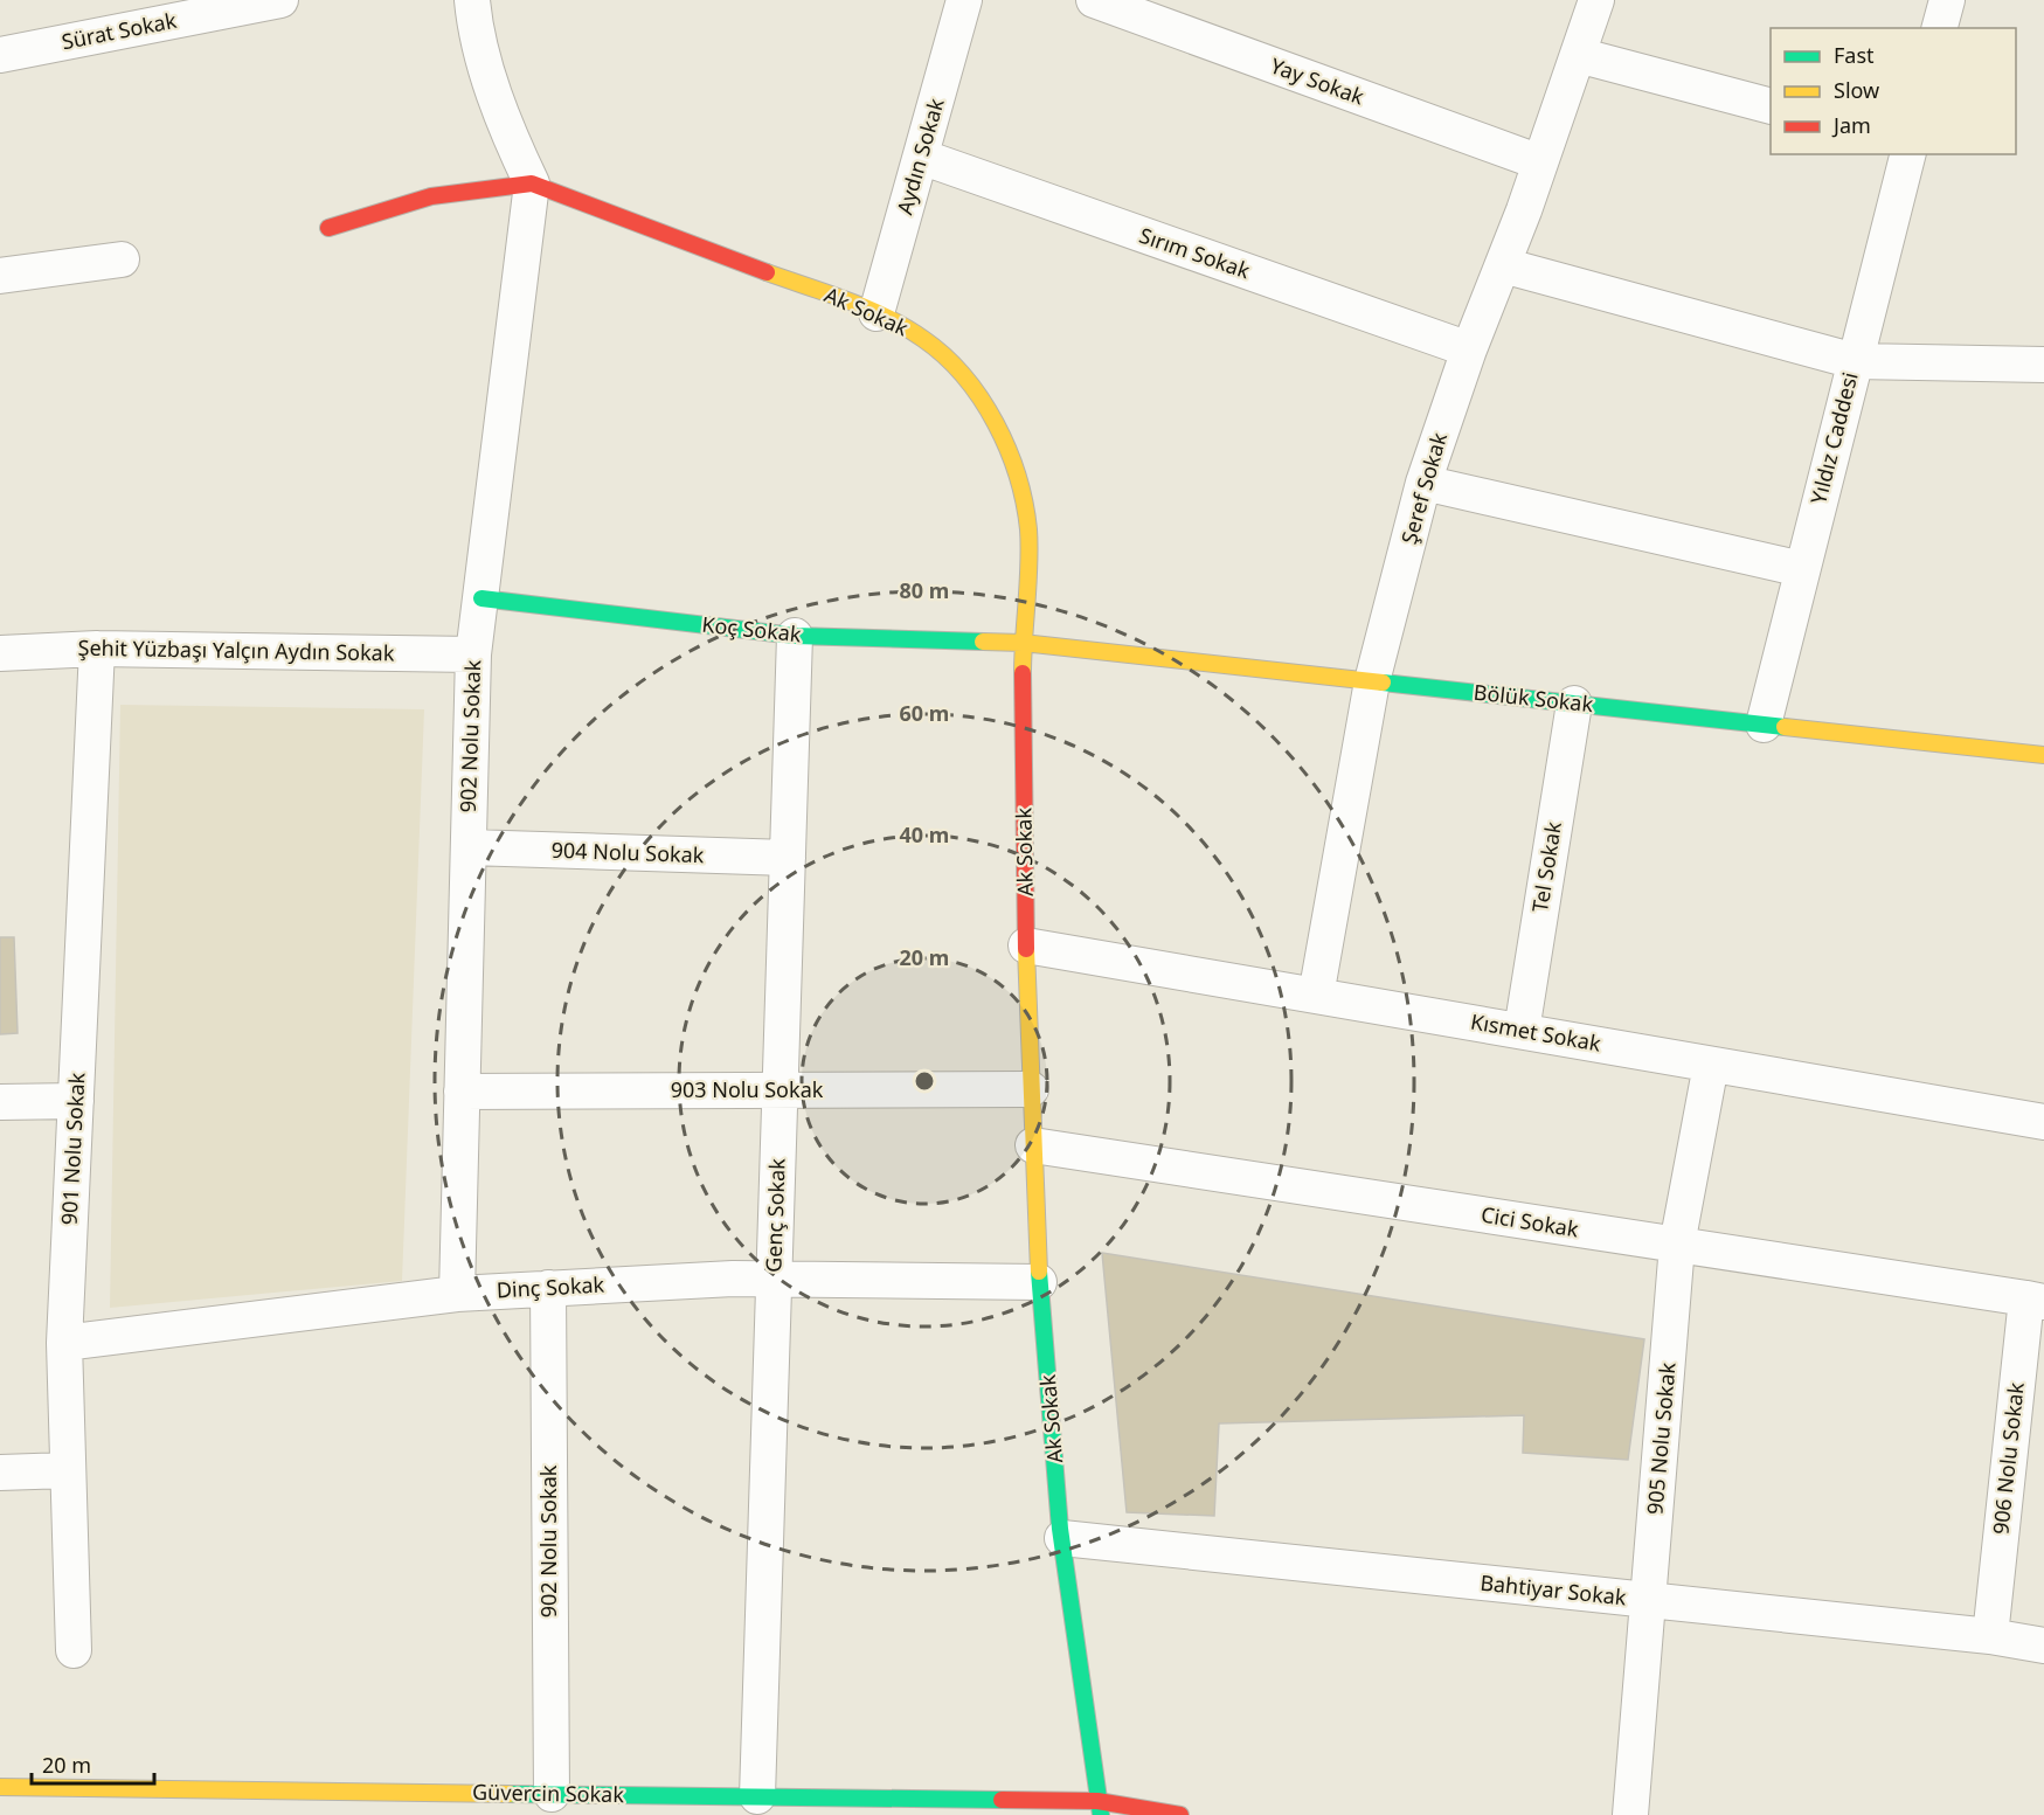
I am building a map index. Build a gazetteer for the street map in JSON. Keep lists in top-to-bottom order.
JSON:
{
  "streets": {
    "street": [
      "Sürat Sokak",
      "Yay Sokak",
      "Aydın Sokak",
      "Sırım Sokak",
      "Ak Sokak",
      "Yıldız Caddesi",
      "Şeref Sokak",
      "Koç Sokak",
      "Şehit Yüzbaşı Yalçın Aydın Sokak",
      "Bölük Sokak",
      "902 Nolu Sokak",
      "904 Nolu Sokak",
      "Tel Sokak",
      "Kısmet Sokak",
      "903 Nolu Sokak",
      "901 Nolu Sokak",
      "Genç Sokak",
      "Cici Sokak",
      "Dinç Sokak",
      "905 Nolu Sokak",
      "906 Nolu Sokak",
      "Bahtiyar Sokak",
      "Güvercin Sokak"
    ]
  },
  "crossings": [
    ["Yay Sokak", "Şeref Sokak"],
    ["Aydın Sokak", "Sırım Sokak"],
    ["Aydın Sokak", "Ak Sokak"],
    ["Sırım Sokak", "Şeref Sokak"],
    ["Ak Sokak", "Koç Sokak"],
    ["Ak Sokak", "Bölük Sokak"],
    ["Ak Sokak", "902 Nolu Sokak"],
    ["Ak Sokak", "Kısmet Sokak"],
    ["Ak Sokak", "903 Nolu Sokak"],
    ["Ak Sokak", "Cici Sokak"],
    ["Ak Sokak", "Dinç Sokak"],
    ["Ak Sokak", "Bahtiyar Sokak"],
    ["Ak Sokak", "Güvercin Sokak"],
    ["Yıldız Caddesi", "Bölük Sokak"],
    ["Şeref Sokak", "Bölük Sokak"],
    ["Şeref Sokak", "Kısmet Sokak"],
    ["Koç Sokak", "Bölük Sokak"],
    ["Koç Sokak", "902 Nolu Sokak"],
    ["Koç Sokak", "Genç Sokak"],
    ["Şehit Yüzbaşı Yalçın Aydın Sokak", "902 Nolu Sokak"],
    ["Şehit Yüzbaşı Yalçın Aydın Sokak", "901 Nolu Sokak"],
    ["Bölük Sokak", "Tel Sokak"],
    ["902 Nolu Sokak", "904 Nolu Sokak"],
    ["902 Nolu Sokak", "903 Nolu Sokak"],
    ["902 Nolu Sokak", "Dinç Sokak"],
    ["902 Nolu Sokak", "Güvercin Sokak"],
    ["904 Nolu Sokak", "Genç Sokak"],
    ["Tel Sokak", "Kısmet Sokak"],
    ["Kısmet Sokak", "905 Nolu Sokak"],
    ["903 Nolu Sokak", "Genç Sokak"],
    ["901 Nolu Sokak", "Dinç Sokak"],
    ["Genç Sokak", "Dinç Sokak"],
    ["Genç Sokak", "Güvercin Sokak"],
    ["Cici Sokak", "905 Nolu Sokak"],
    ["Cici Sokak", "906 Nolu Sokak"],
    ["905 Nolu Sokak", "Bahtiyar Sokak"],
    ["906 Nolu Sokak", "Bahtiyar Sokak"]
  ],
  "legend": ["Fast", "Slow", "Jam"],
  "scale_bar": "20 m",
  "rings": [
    "80 m",
    "60 m",
    "40 m",
    "20 m"
  ]
}
